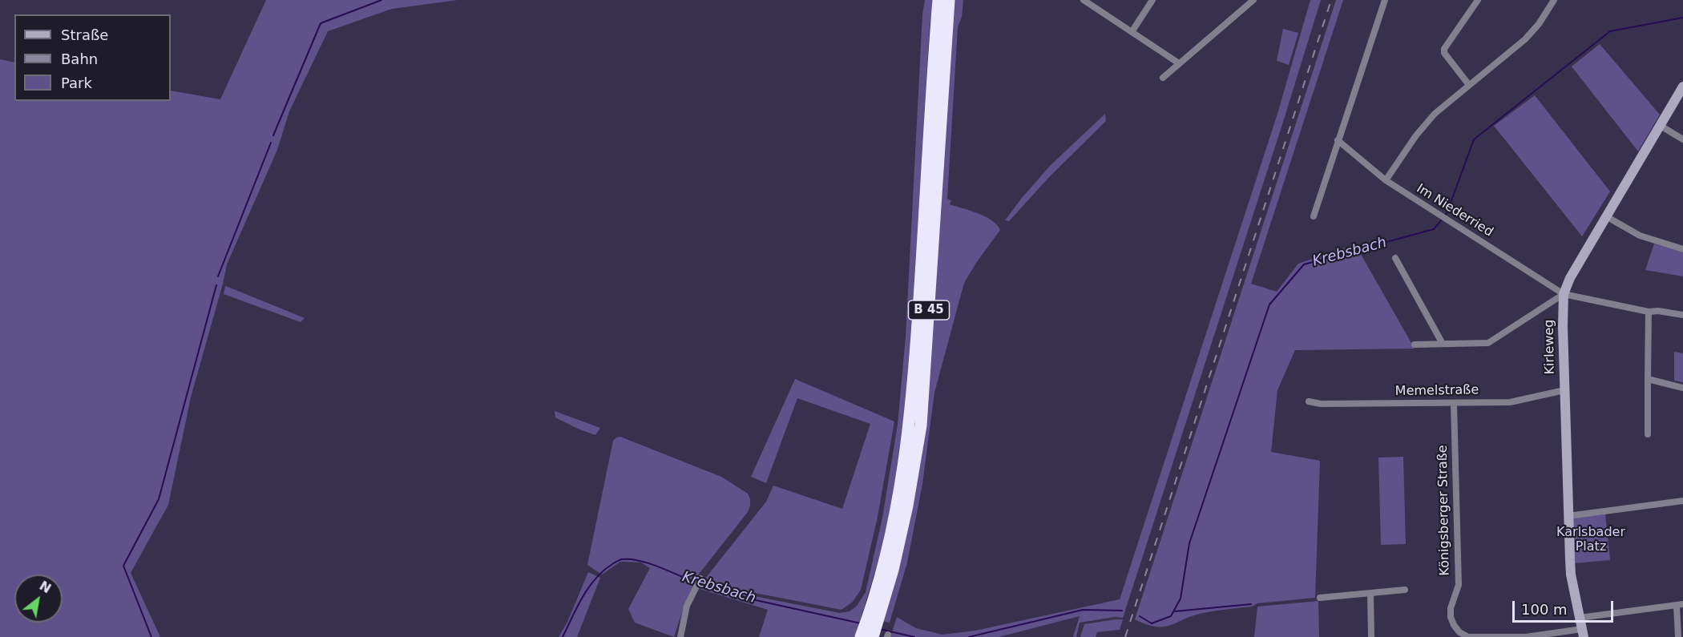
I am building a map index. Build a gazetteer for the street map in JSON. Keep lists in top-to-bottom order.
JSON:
{
  "streets": {
    "highway": ["B 45"],
    "street": [
      "Im Niederried",
      "Kirleweg",
      "Memelstraße",
      "Königsberger Straße"
    ]
  },
  "crossings": [
    ["Im Niederried", "Kirleweg"],
    ["Kirleweg", "Memelstraße"],
    ["Kirleweg", "Königsberger Straße"],
    ["Memelstraße", "Königsberger Straße"]
  ],
  "water": ["Krebsbach"],
  "parks": ["Karlsbader Platz"],
  "legend": ["Straße", "Bahn", "Park"],
  "scale_bar": "100 m",
  "north": "top right"
}
